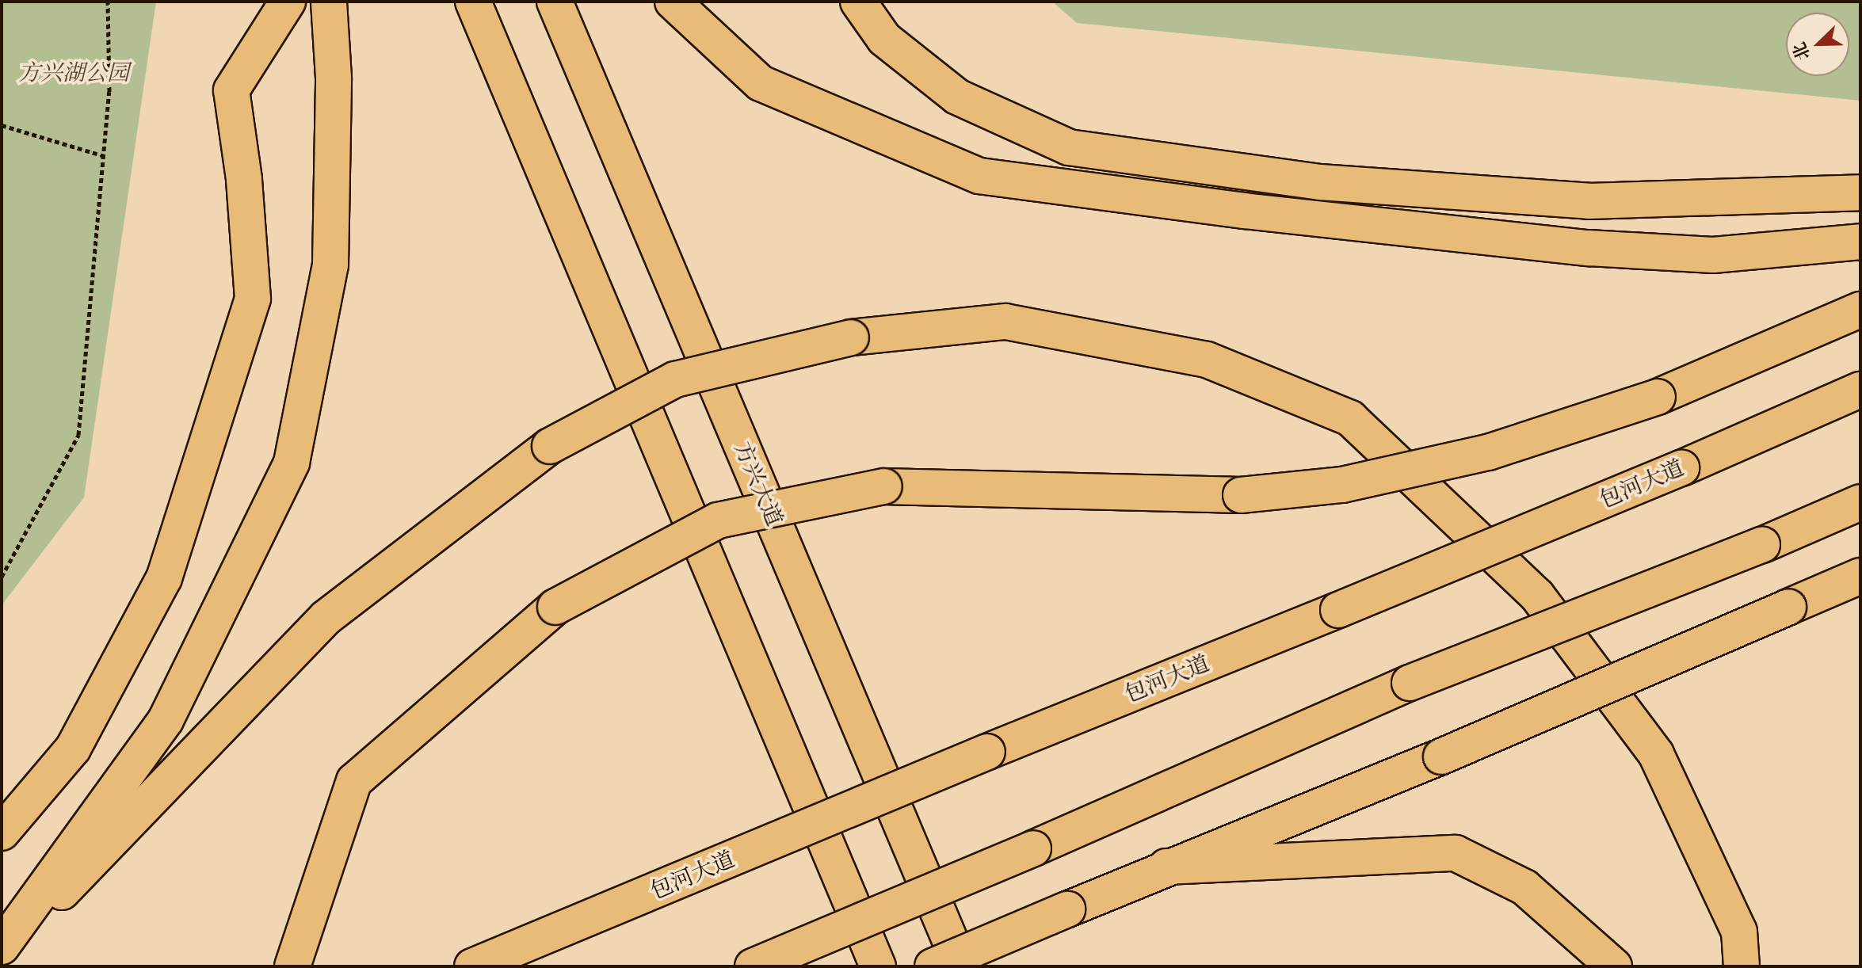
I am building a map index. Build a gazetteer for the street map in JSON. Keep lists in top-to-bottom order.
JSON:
{
  "streets": {
    "main road": ["方兴大道", "包河大道"]
  },
  "parks": ["方兴湖公园"],
  "north": "bottom left"
}
